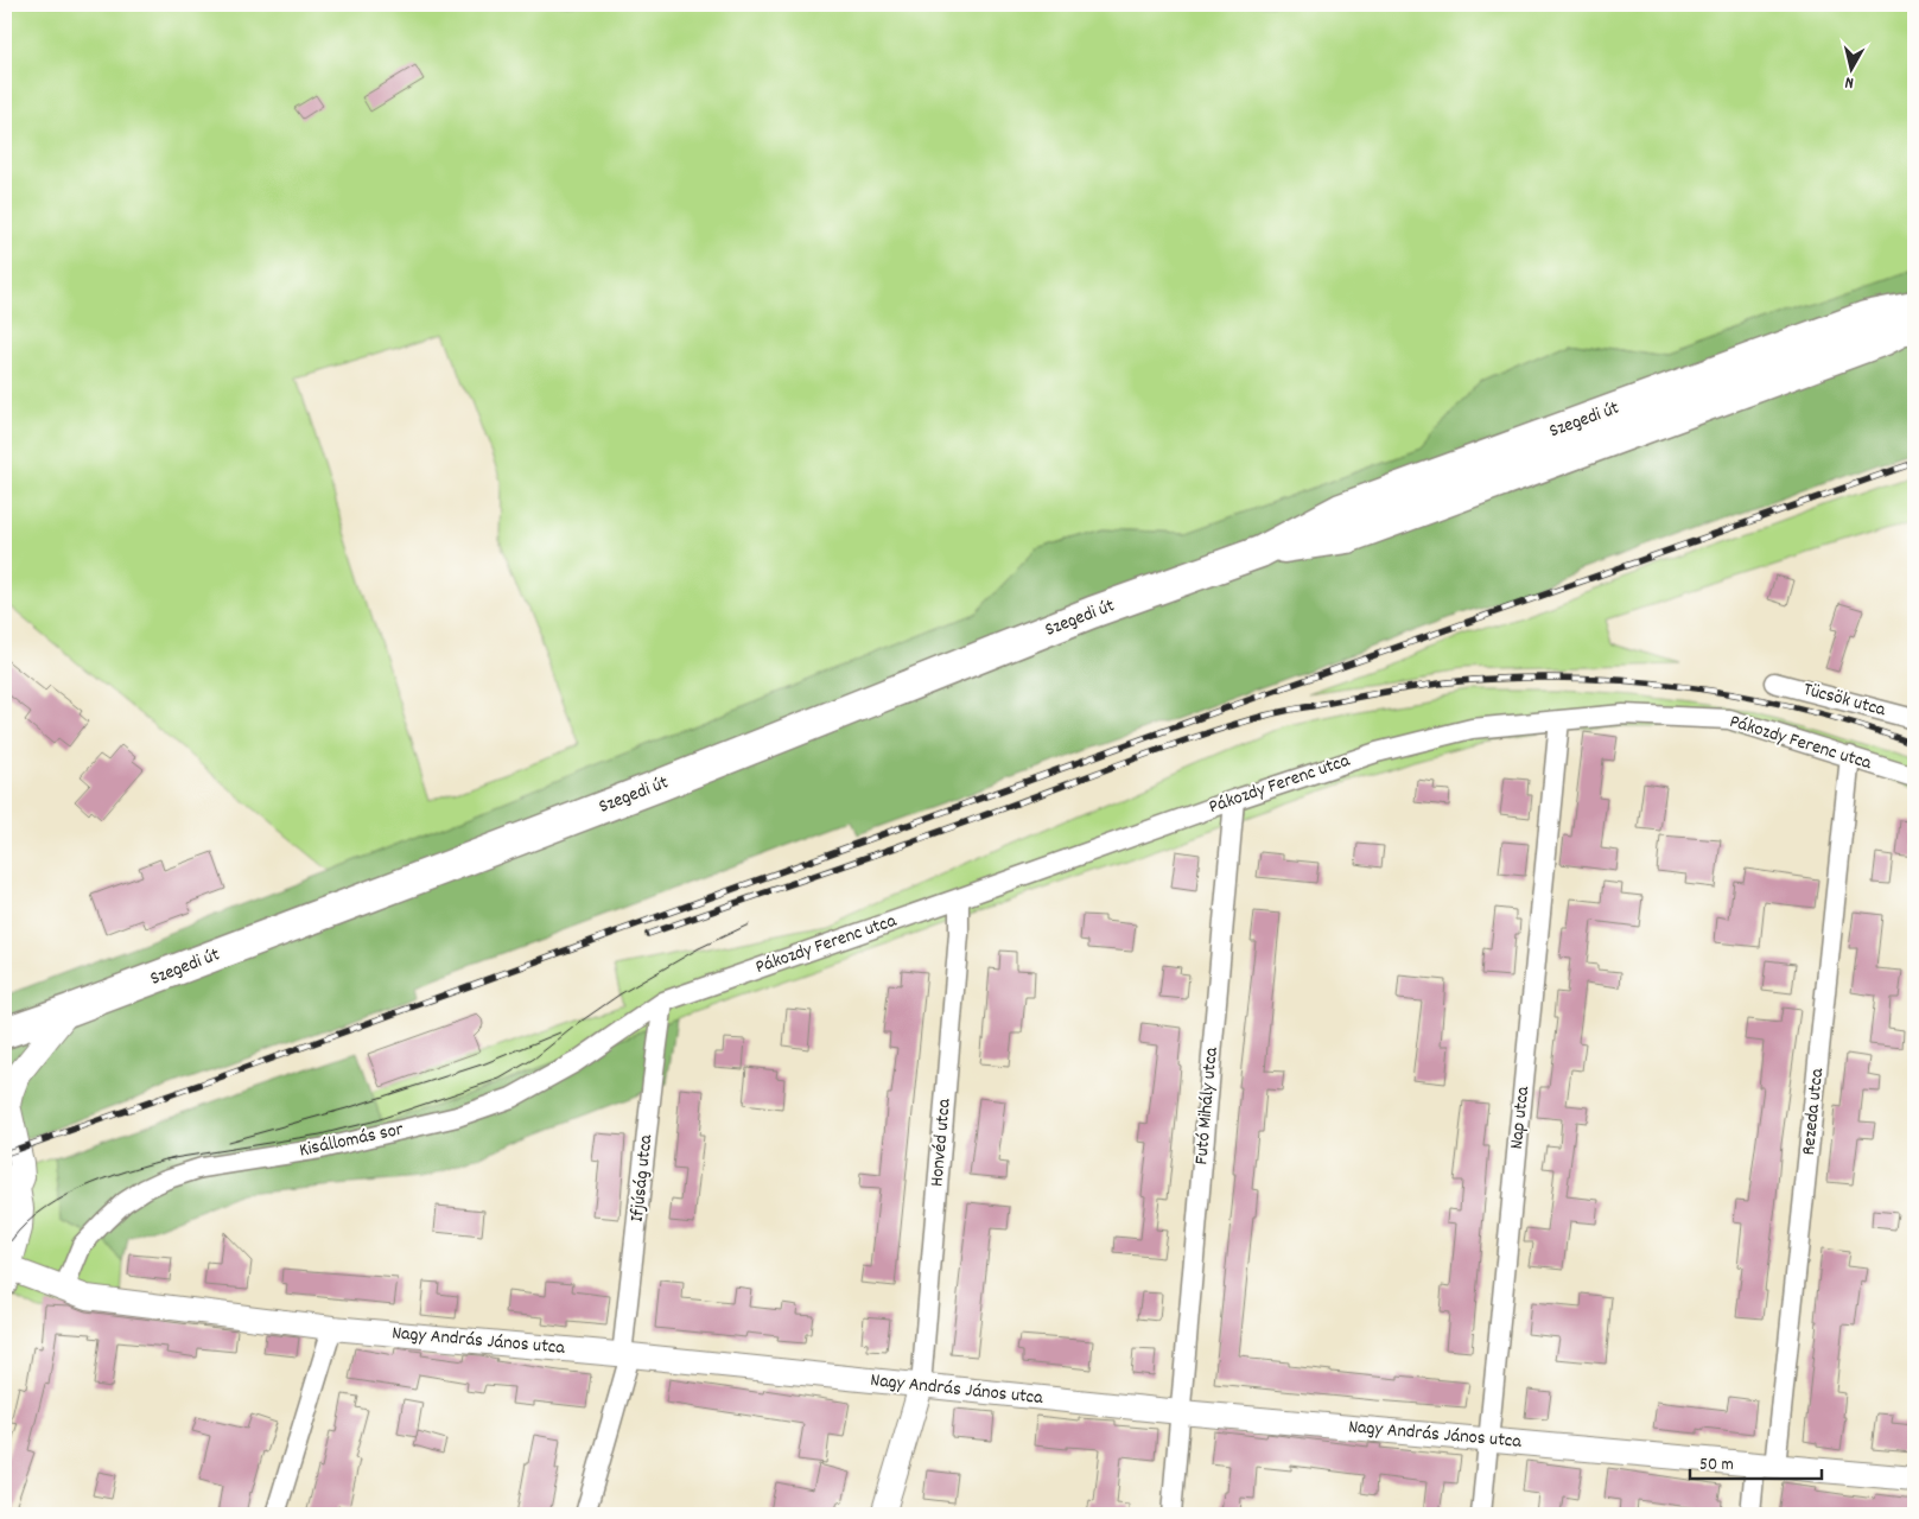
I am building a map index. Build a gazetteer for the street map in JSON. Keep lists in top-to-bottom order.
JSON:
{
  "streets": {
    "main road": ["Szegedi út"],
    "street": [
      "Tücsök utca",
      "Pákozdy Ferenc utca",
      "Futó Mihály utca",
      "Rezeda utca",
      "Nap utca",
      "Kisállomás sor",
      "Honvéd utca",
      "Ifjúság utca",
      "Nagy András János utca"
    ]
  },
  "crossings": [
    ["Pákozdy Ferenc utca", "Futó Mihály utca"],
    ["Pákozdy Ferenc utca", "Rezeda utca"],
    ["Pákozdy Ferenc utca", "Nap utca"],
    ["Pákozdy Ferenc utca", "Kisállomás sor"],
    ["Pákozdy Ferenc utca", "Honvéd utca"],
    ["Pákozdy Ferenc utca", "Ifjúság utca"],
    ["Futó Mihály utca", "Nagy András János utca"],
    ["Rezeda utca", "Nagy András János utca"],
    ["Nap utca", "Nagy András János utca"],
    ["Kisállomás sor", "Ifjúság utca"],
    ["Kisállomás sor", "Nagy András János utca"],
    ["Honvéd utca", "Nagy András János utca"],
    ["Ifjúság utca", "Nagy András János utca"]
  ],
  "scale_bar": "50 m",
  "north": "bottom"
}
